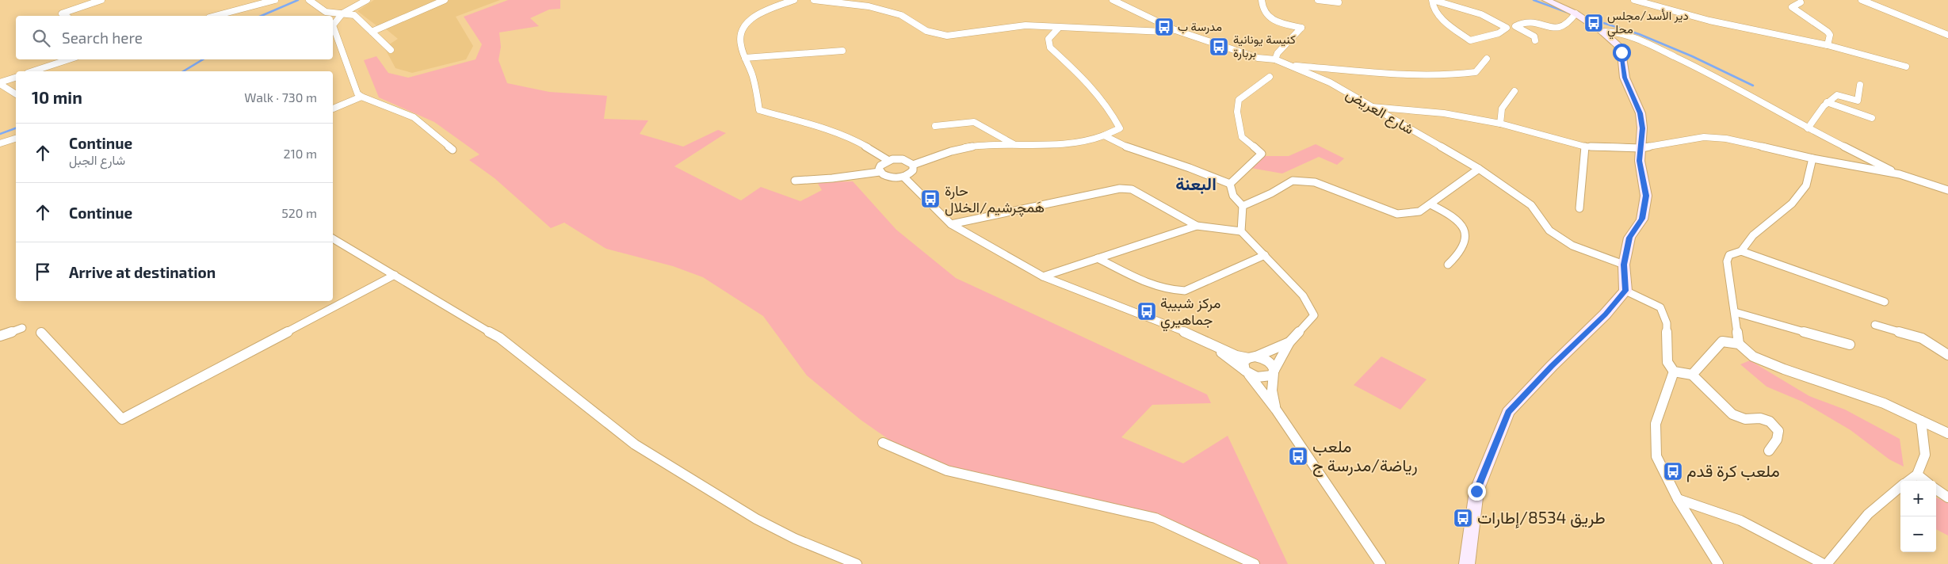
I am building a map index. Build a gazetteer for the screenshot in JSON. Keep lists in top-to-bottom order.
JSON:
{
  "streets": {
    "street": ["شارع العريض"]
  },
  "districts": ["البعنة"],
  "places": {
    "bus stop": [
      "دير الأسد/مجلس محلي",
      "مدرسة ب",
      "كنيسة يونانية بربارة",
      "حارة هَمچرشيم/الخلال",
      "مركز شبيبة جماهيري",
      "ملعب رياضة/مدرسة ج",
      "ملعب كرة قدم",
      "طريق 8534/إطارات"
    ]
  },
  "page": {
    "search": "Search here",
    "heading": ["10 min", "Walk · 730 m"],
    "list": [
      ["Continue", "شارع الجبل", "210 m"],
      ["Continue", "520 m"],
      "Arrive at destination"
    ],
    "map_buttons": ["+", "−"]
  }
}
